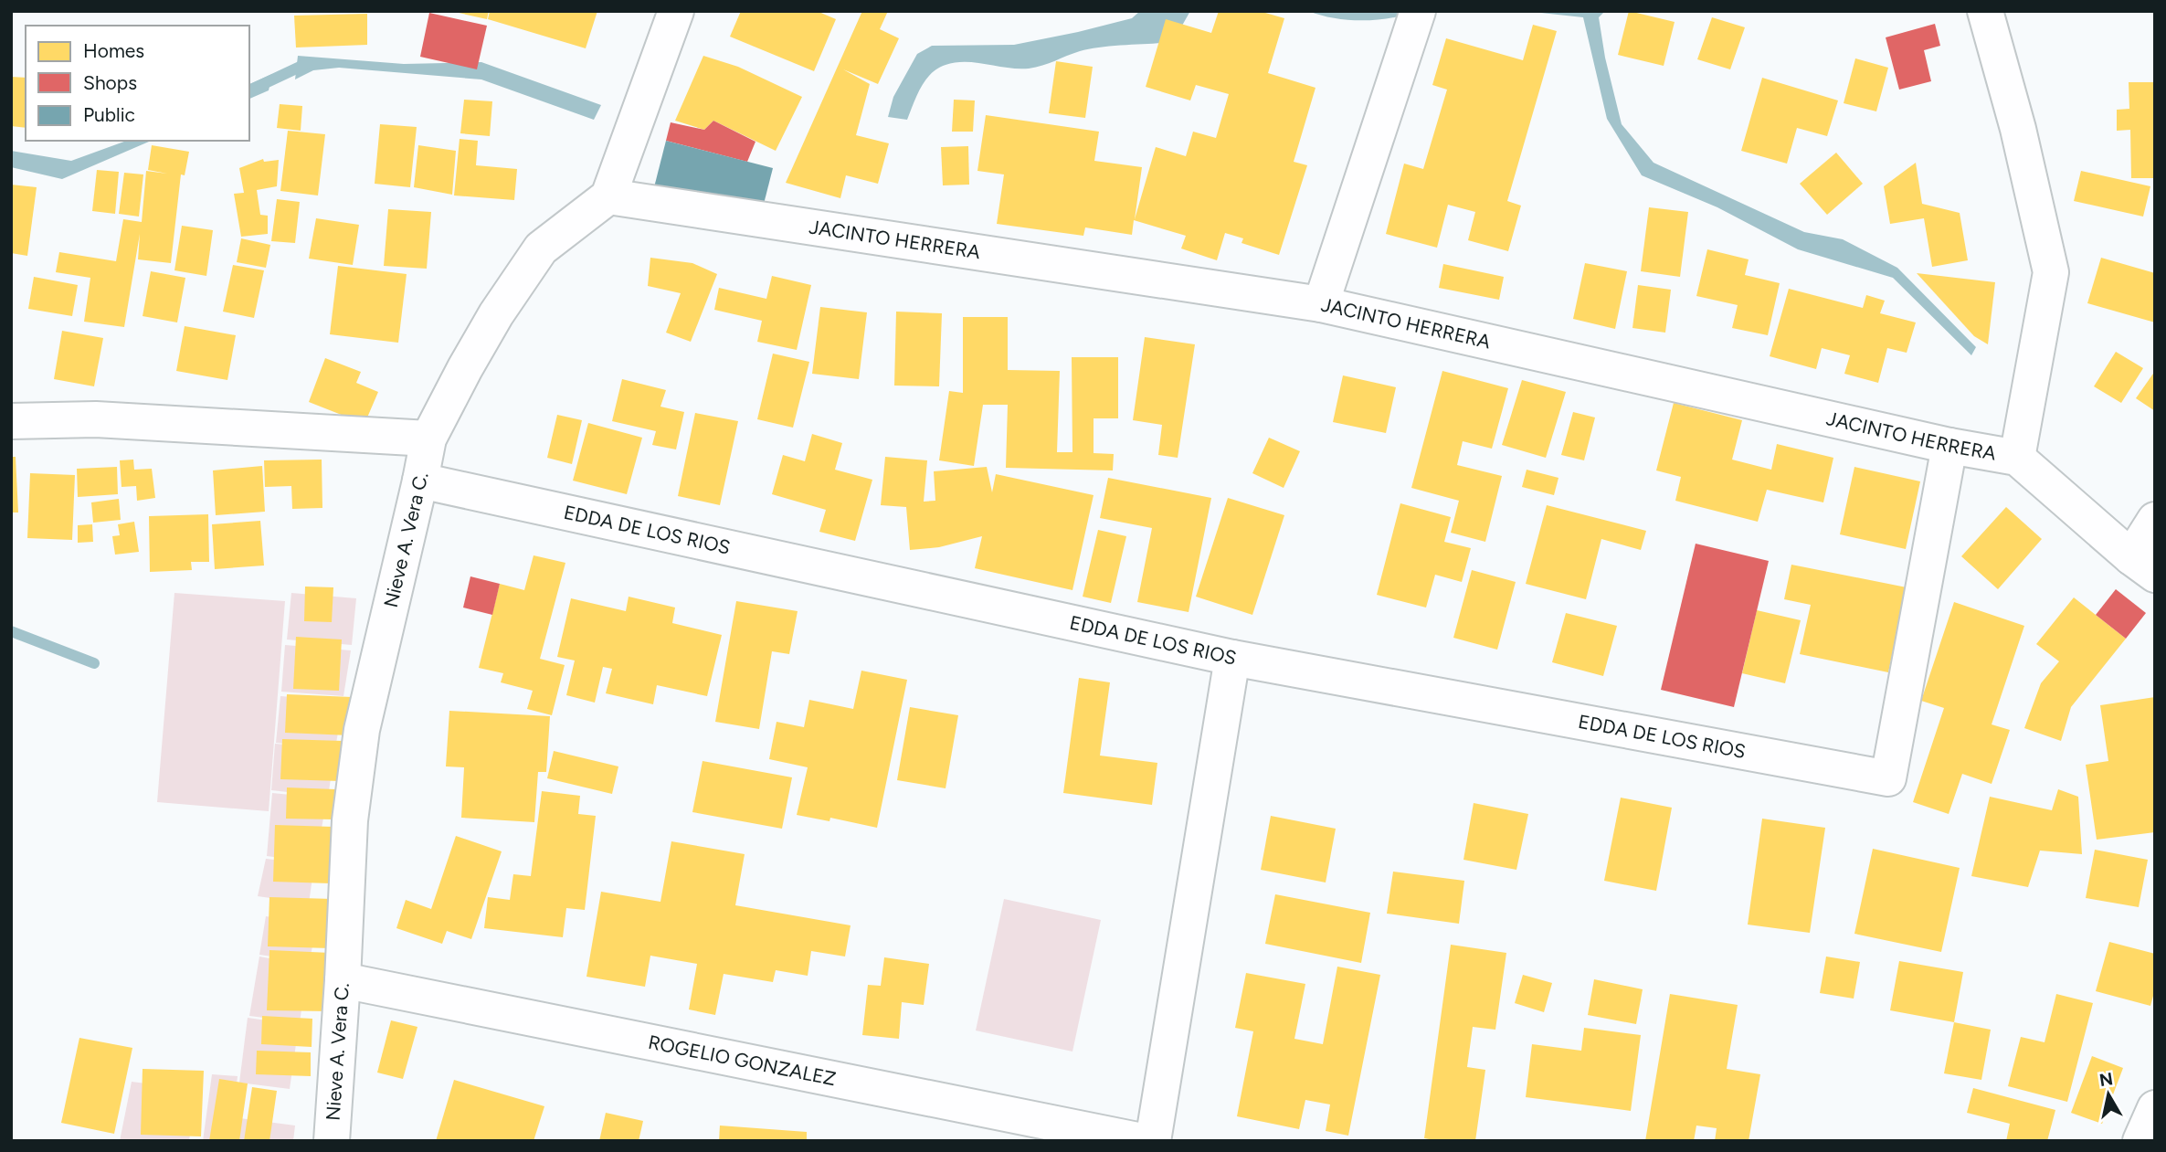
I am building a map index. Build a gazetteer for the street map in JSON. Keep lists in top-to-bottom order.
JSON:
{
  "streets": {
    "street": [
      "JACINTO HERRERA",
      "EDDA DE LOS RIOS",
      "Nieve A. Vera C.",
      "ROGELIO GONZALEZ"
    ]
  },
  "crossings": [
    ["JACINTO HERRERA", "EDDA DE LOS RIOS"],
    ["JACINTO HERRERA", "Nieve A. Vera C."],
    ["EDDA DE LOS RIOS", "Nieve A. Vera C."],
    ["Nieve A. Vera C.", "ROGELIO GONZALEZ"]
  ],
  "legend": ["Homes", "Shops", "Public"],
  "north": "top"
}
